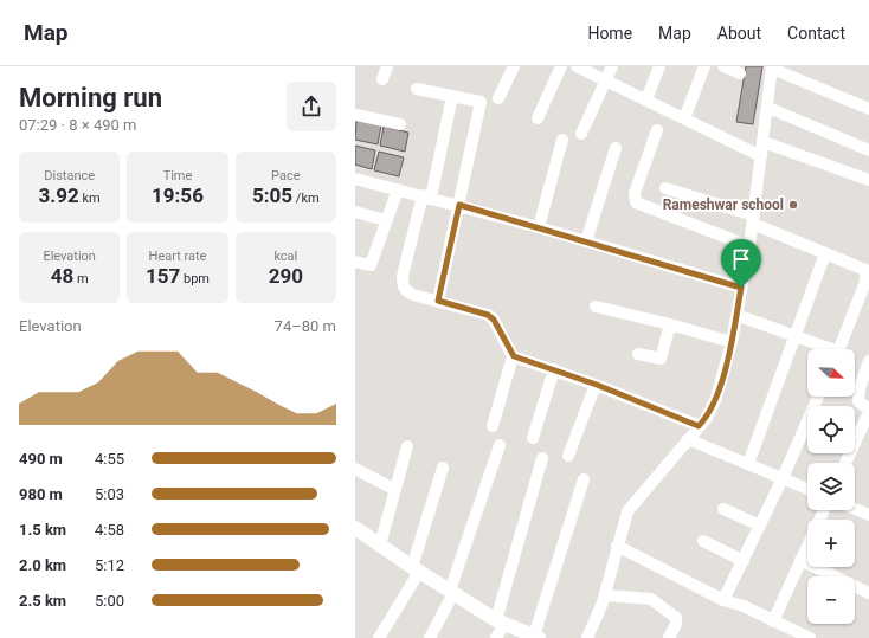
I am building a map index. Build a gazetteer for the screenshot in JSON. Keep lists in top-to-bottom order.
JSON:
{
  "places": ["Rameshwar school"],
  "north": "bottom right",
  "page": {
    "header": "Map",
    "nav": [
      "Home",
      "Map",
      "About",
      "Contact"
    ],
    "heading": ["Morning run", "07:29 · 8 × 490 m"],
    "stats": [
      ["Distance", "3.92 km"],
      ["Time", "19:56"],
      ["Pace", "5:05 /km"],
      ["Elevation", "48 m"],
      ["Heart rate", "157 bpm"],
      ["kcal", "290"]
    ],
    "chart": ["Elevation", "74–80 m"],
    "map_buttons": ["+", "−"],
    "list": [
      {
        "name": "490 m",
        "note": "4:55"
      },
      {
        "name": "980 m",
        "note": "5:03"
      },
      {
        "name": "1.5 km",
        "note": "4:58"
      },
      {
        "name": "2.0 km",
        "note": "5:12"
      },
      {
        "name": "2.5 km",
        "note": "5:00"
      }
    ]
  }
}
